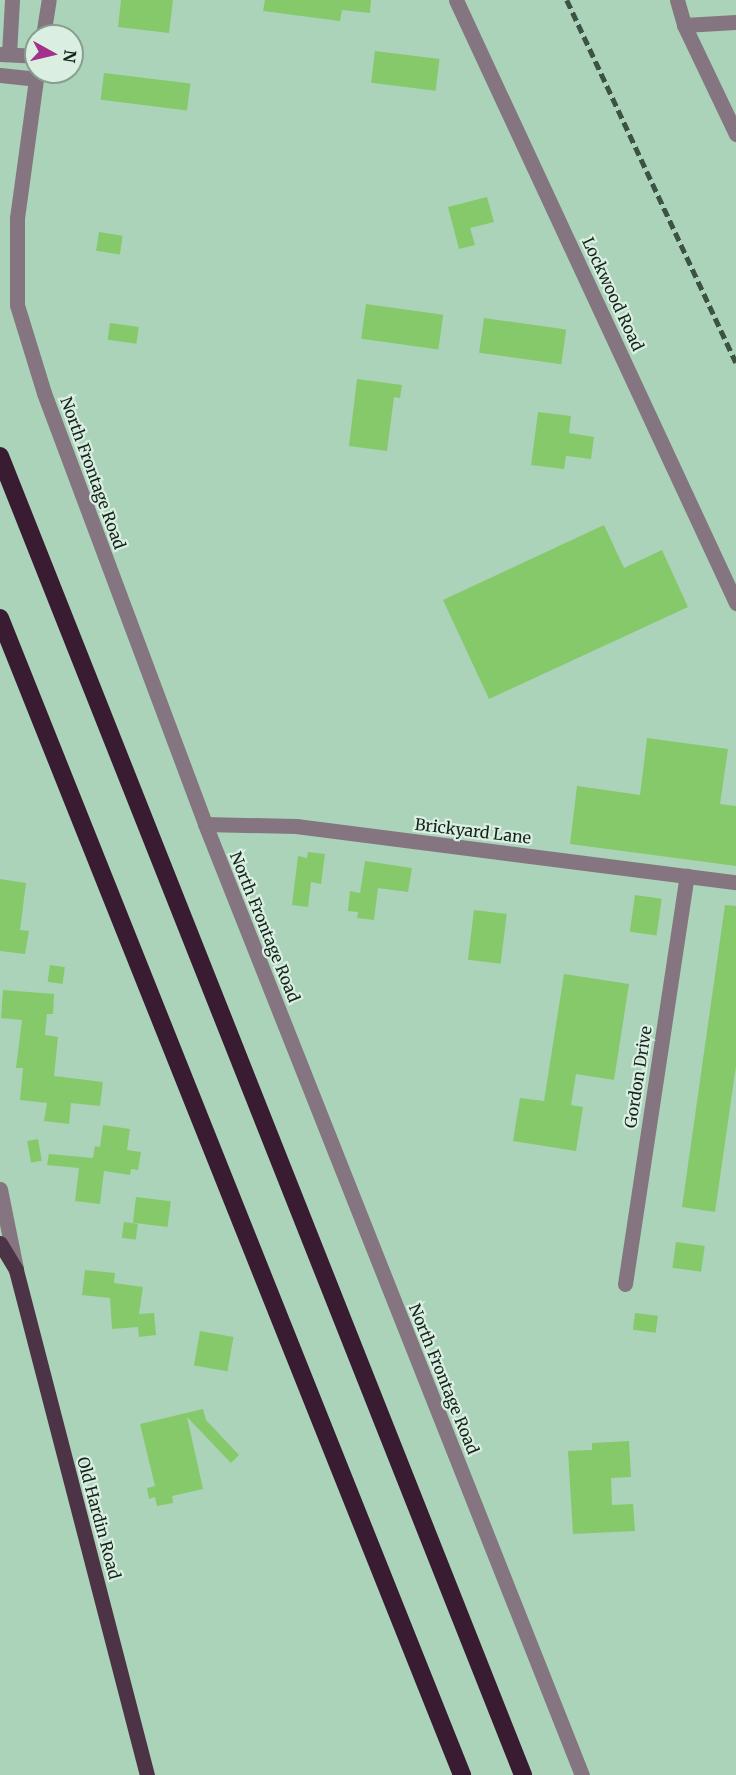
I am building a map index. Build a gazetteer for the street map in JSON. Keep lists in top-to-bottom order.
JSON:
{
  "streets": {
    "main road": ["Old Hardin Road"],
    "street": [
      "Lockwood Road",
      "North Frontage Road",
      "Brickyard Lane",
      "Gordon Drive"
    ]
  },
  "crossings": [
    ["North Frontage Road", "Brickyard Lane"],
    ["Brickyard Lane", "Gordon Drive"]
  ],
  "north": "right"
}
